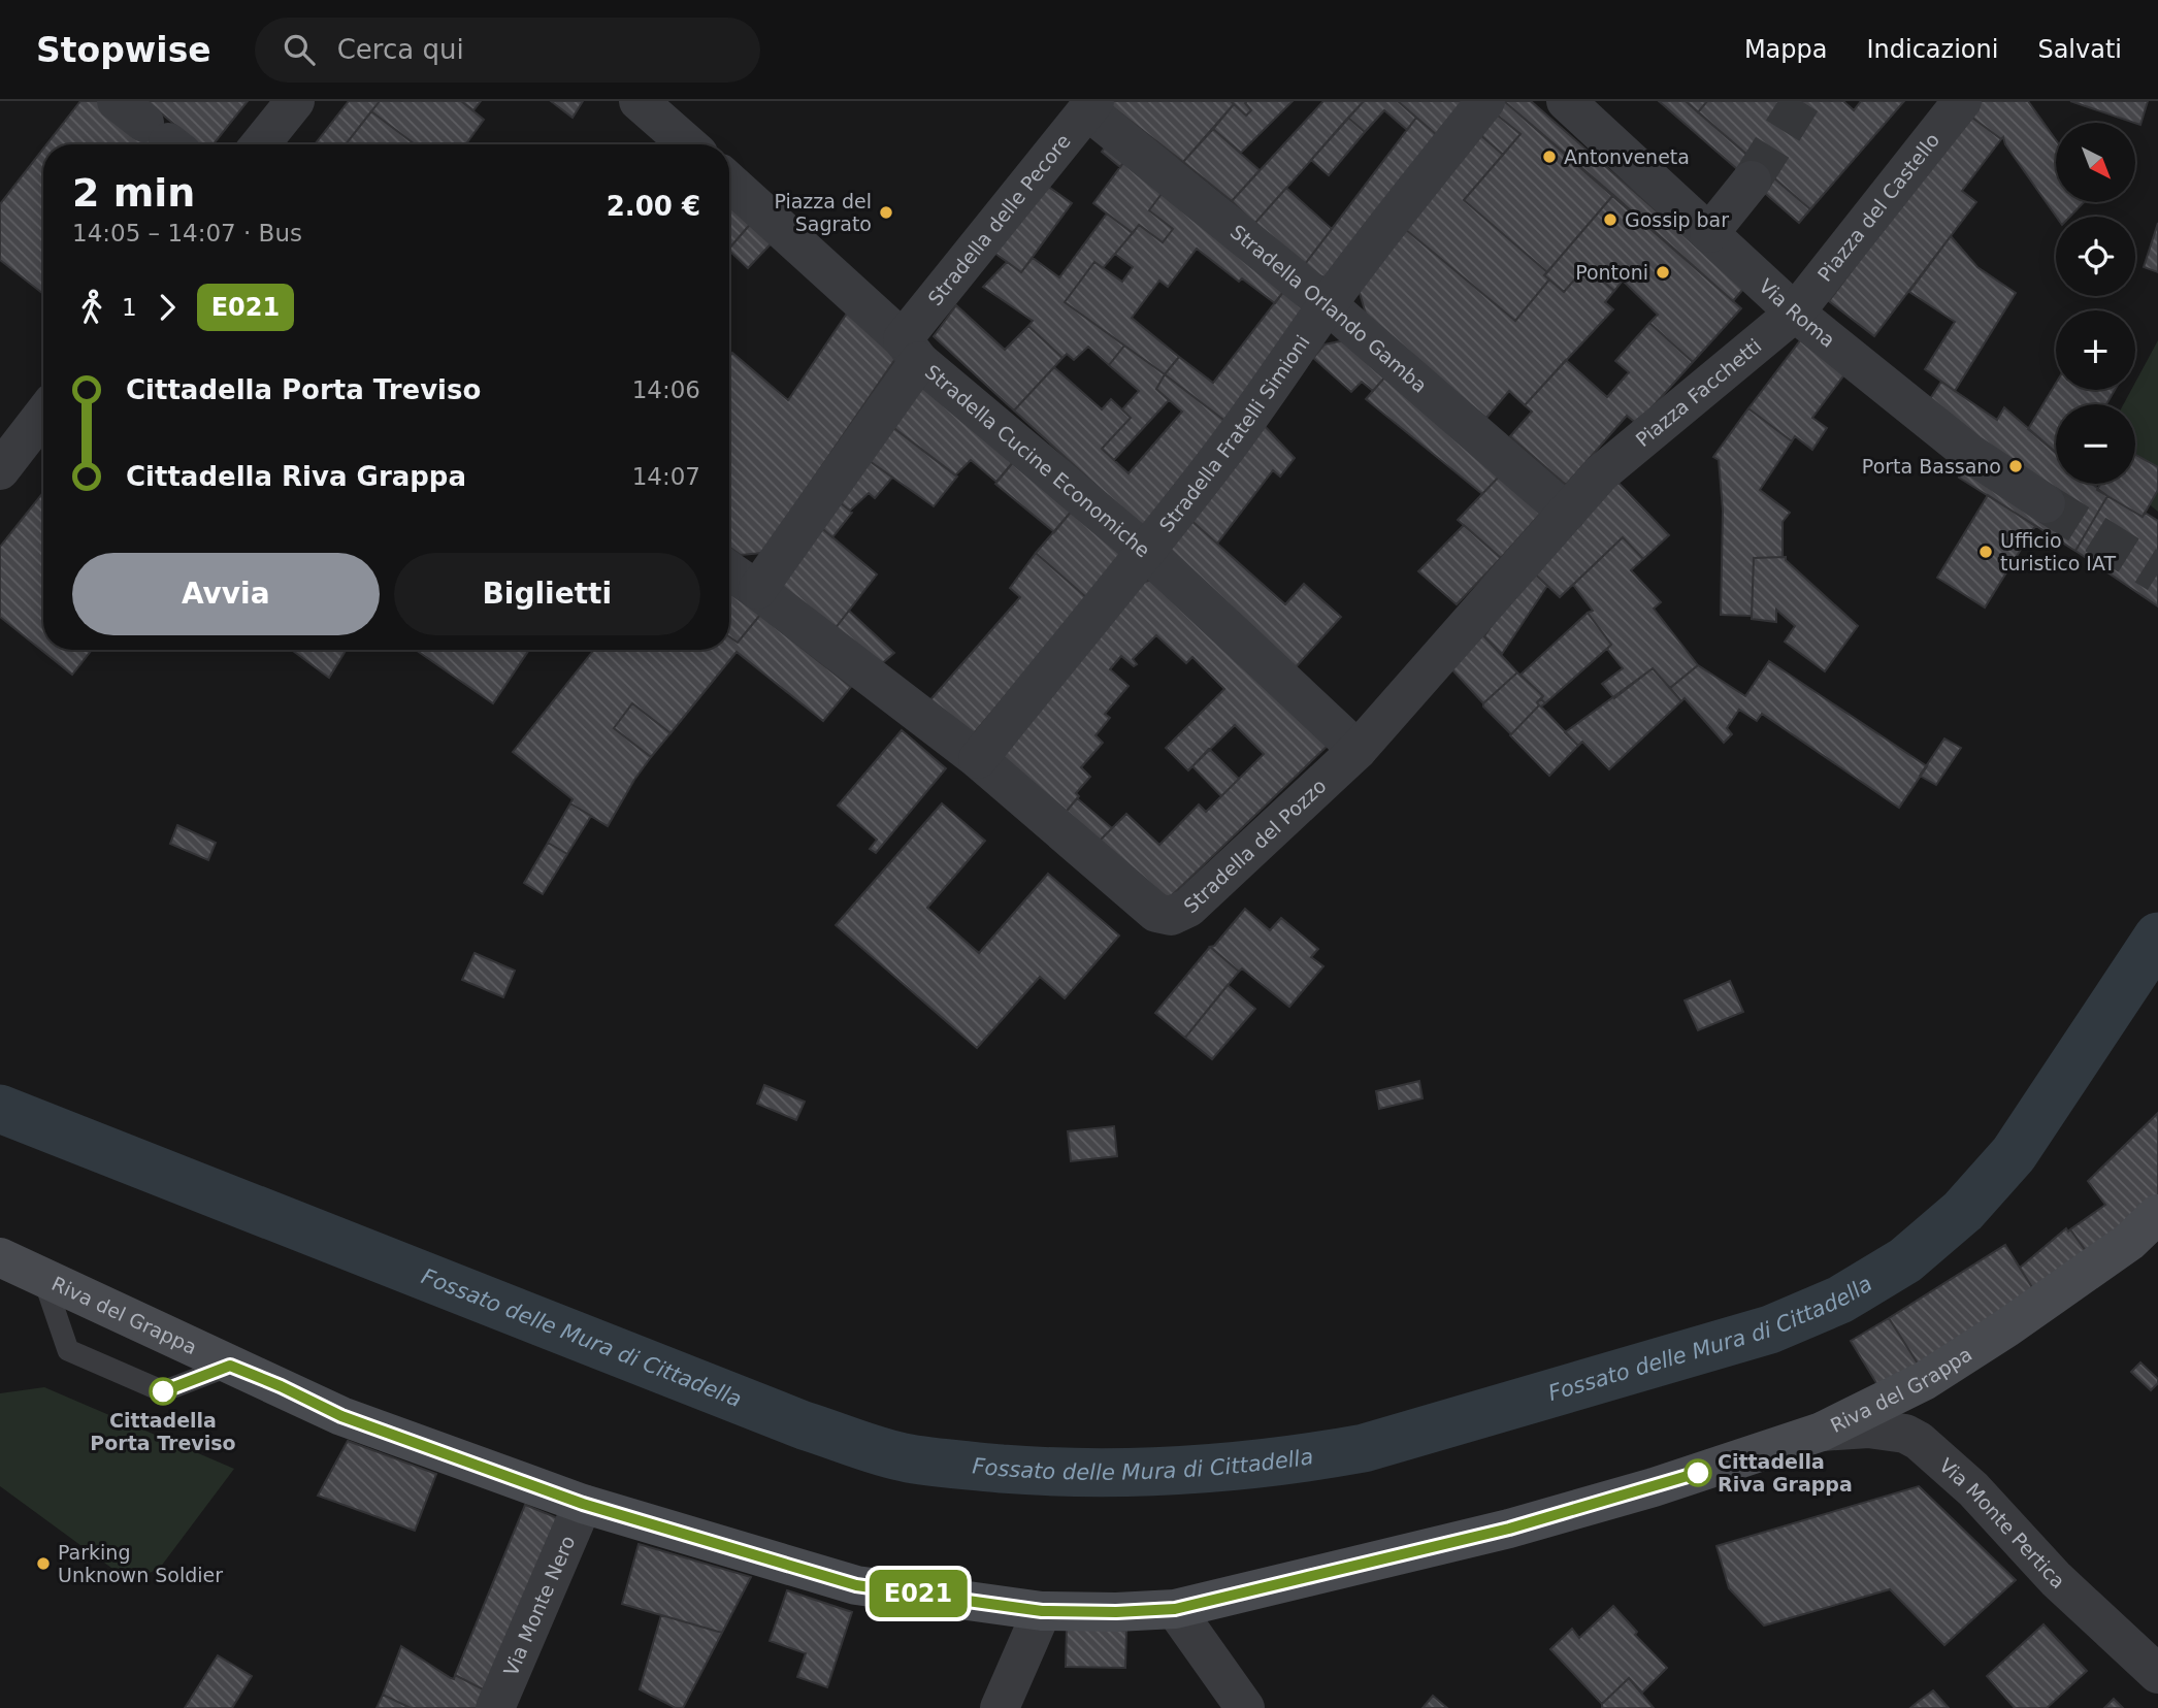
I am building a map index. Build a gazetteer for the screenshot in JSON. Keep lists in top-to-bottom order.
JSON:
{
  "streets": {
    "street": [
      "Piazza del Castello",
      "Stradella delle Pecore",
      "Stradella Orlando Gamba",
      "Via Roma",
      "Piazza Facchetti",
      "Stradella Fratelli Simioni",
      "Stradella Cucine Economiche",
      "Stradella del Pozzo",
      "Riva del Grappa",
      "Via Monte Pertica",
      "Via Monte Nero"
    ]
  },
  "crossings": [
    ["Piazza del Castello", "Via Roma"],
    ["Piazza del Castello", "Piazza Facchetti"],
    ["Stradella delle Pecore", "Stradella Orlando Gamba"],
    ["Stradella delle Pecore", "Stradella Cucine Economiche"],
    ["Stradella delle Pecore", "Stradella del Pozzo"],
    ["Stradella Orlando Gamba", "Stradella Fratelli Simioni"],
    ["Stradella Orlando Gamba", "Stradella del Pozzo"],
    ["Via Roma", "Piazza Facchetti"],
    ["Piazza Facchetti", "Stradella del Pozzo"],
    ["Stradella Fratelli Simioni", "Stradella Cucine Economiche"],
    ["Stradella Fratelli Simioni", "Stradella del Pozzo"],
    ["Stradella Cucine Economiche", "Stradella del Pozzo"],
    ["Riva del Grappa", "Via Monte Pertica"],
    ["Riva del Grappa", "Via Monte Nero"]
  ],
  "water": ["Fossato delle Mura di Cittadella"],
  "places": [
    "Antonveneta",
    "Piazza del Sagrato",
    "Gossip bar",
    "Pontoni",
    "Porta Bassano",
    "Ufficio turistico IAT",
    "Cittadella Porta Treviso",
    "Cittadella Riva Grappa",
    "Parking Unknown Soldier"
  ],
  "lines": ["bus line E021"],
  "north": "bottom right",
  "page": {
    "header": "Stopwise",
    "search": "Cerca qui",
    "nav": ["Mappa", "Indicazioni", "Salvati"],
    "on_map": "E021",
    "map_buttons": ["+", "−"],
    "heading": ["2 min", "14:05 – 14:07 · Bus", "2.00 €"],
    "legs": ["1", "E021"],
    "list": [
      {
        "name": "Cittadella Porta Treviso",
        "value": "14:06"
      },
      {
        "name": "Cittadella Riva Grappa",
        "value": "14:07"
      }
    ],
    "buttons": ["Avvia", "Biglietti"]
  }
}
